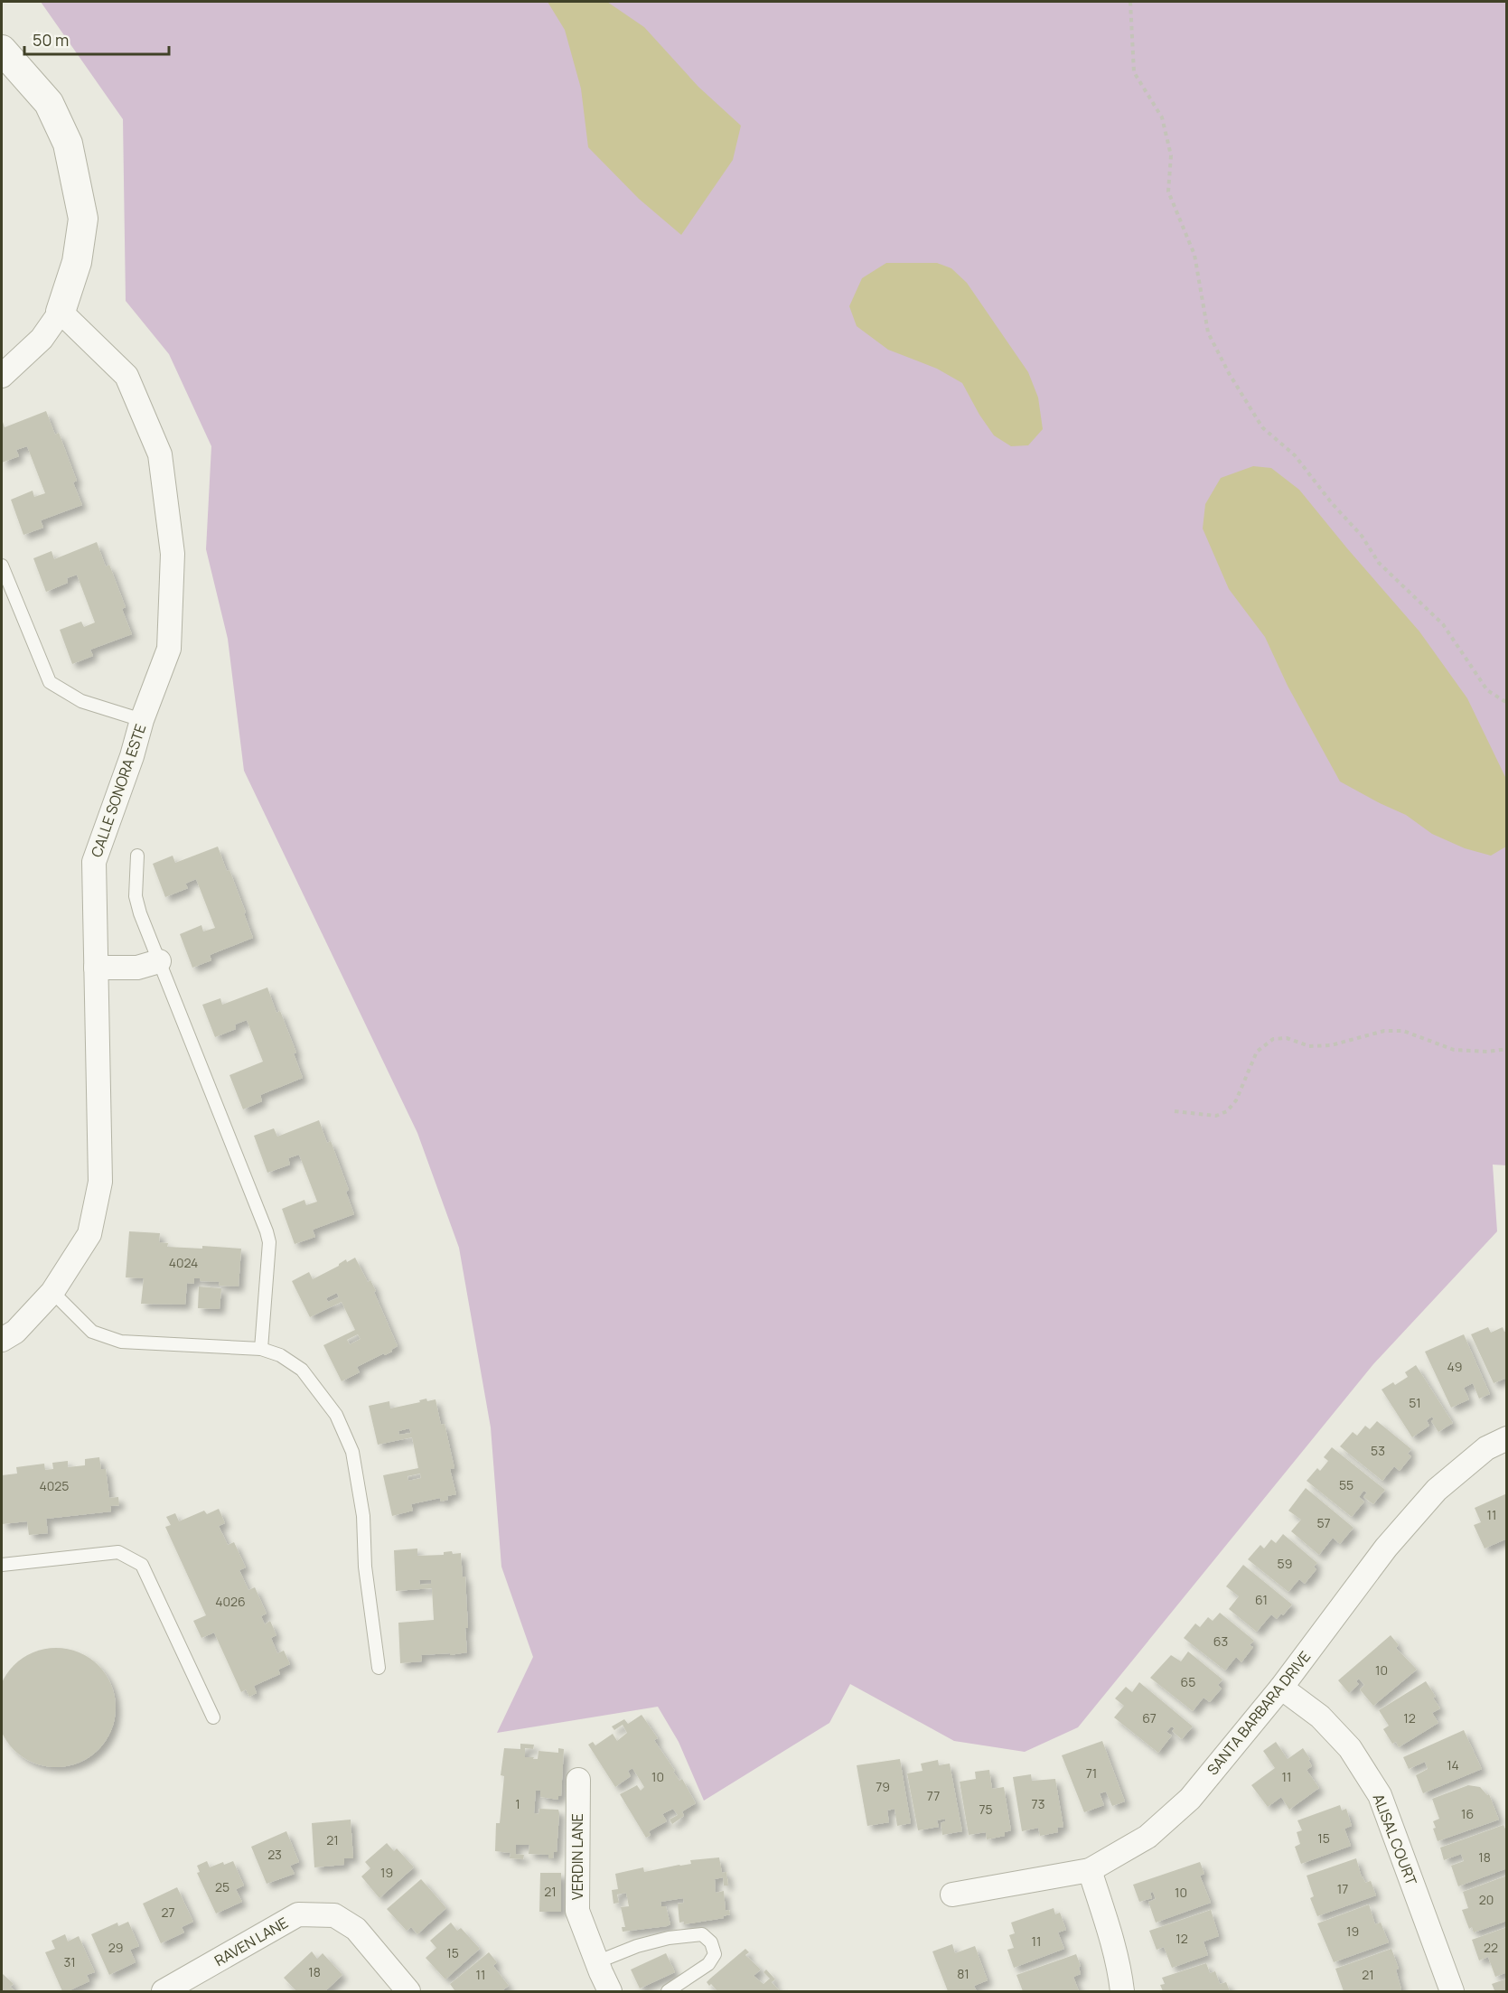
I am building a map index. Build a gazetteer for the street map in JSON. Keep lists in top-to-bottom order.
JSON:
{
  "streets": {
    "street": [
      "CALLE SONORA ESTE",
      "SANTA BARBARA DRIVE",
      "ALISAL COURT",
      "VERDIN LANE",
      "RAVEN LANE"
    ]
  },
  "crossings": [
    ["SANTA BARBARA DRIVE", "ALISAL COURT"]
  ],
  "house_numbers": [
    "4024",
    "49",
    "51",
    "53",
    "55",
    "4025",
    "11",
    "57",
    "59",
    "61",
    "4026",
    "63",
    "10",
    "65",
    "67",
    "12",
    "14",
    "71",
    "10",
    "11",
    "79",
    "77",
    "1",
    "73",
    "75",
    "16",
    "15",
    "21",
    "23",
    "18",
    "19",
    "25",
    "17",
    "21",
    "10",
    "20",
    "27",
    "19",
    "12",
    "11",
    "29",
    "22",
    "15",
    "31",
    "18",
    "81",
    "11",
    "21"
  ],
  "scale_bar": "50 m"
}
